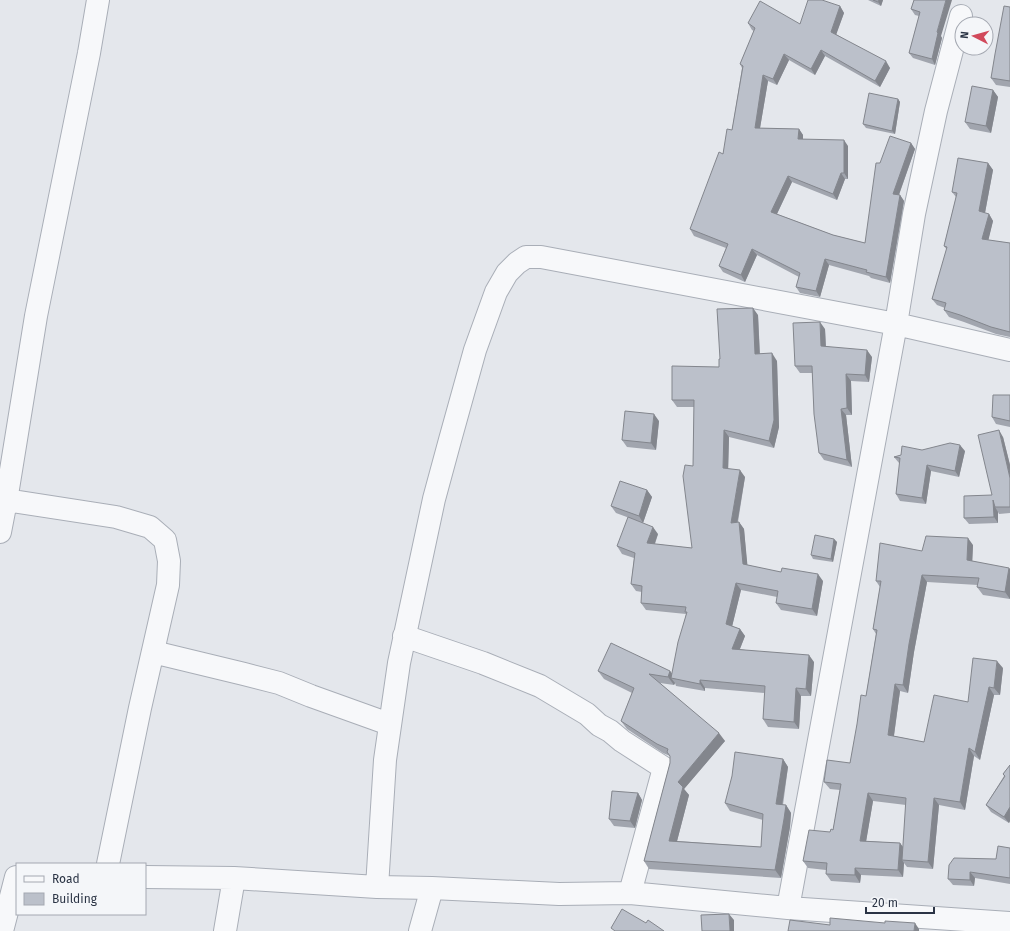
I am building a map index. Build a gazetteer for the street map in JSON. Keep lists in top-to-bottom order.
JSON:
{
  "legend": ["Road", "Building"],
  "scale_bar": "20 m",
  "north": "left"
}
